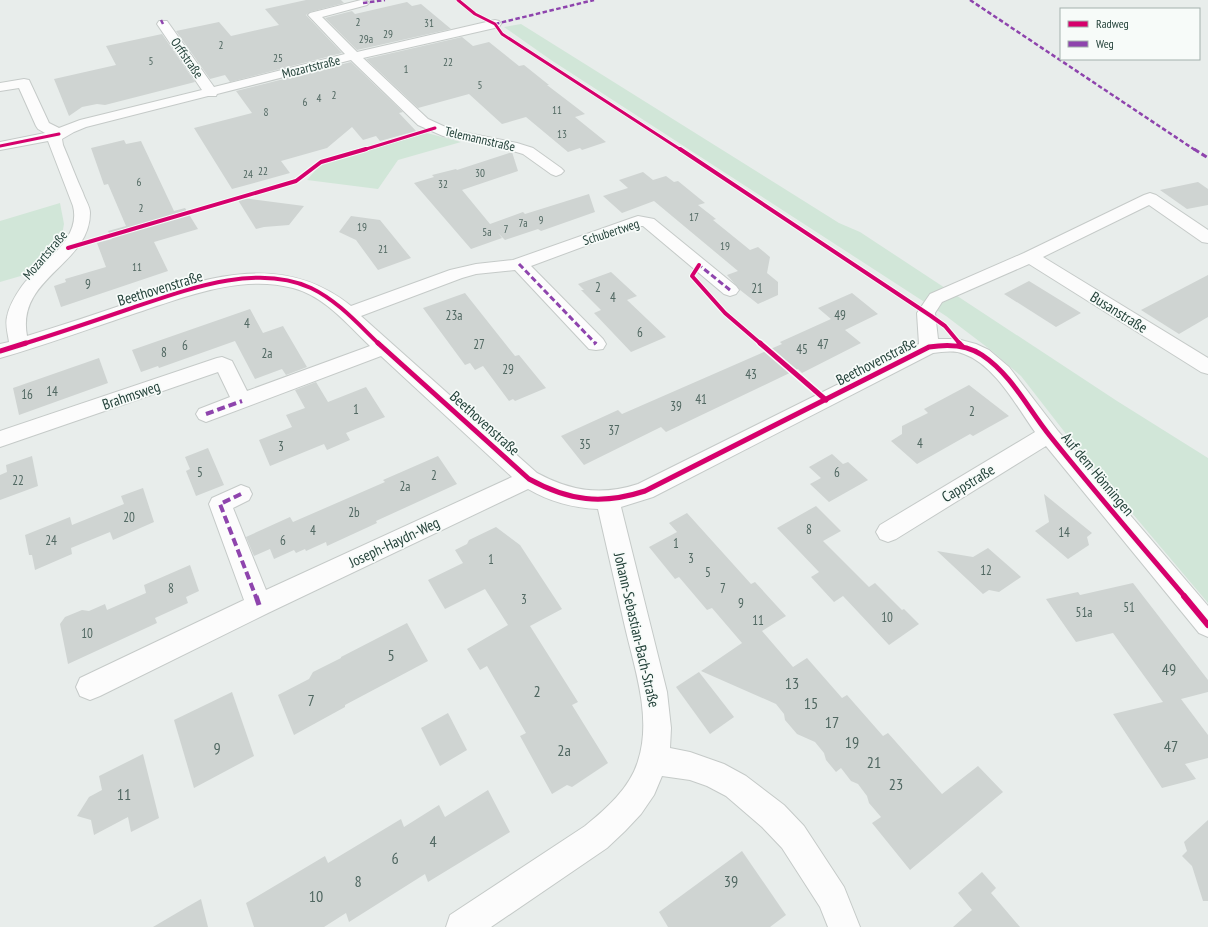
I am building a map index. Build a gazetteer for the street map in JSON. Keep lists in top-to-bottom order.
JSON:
{
  "streets": {
    "street": [
      "Orffstraße",
      "Mozartstraße",
      "Telemannstraße",
      "Schubertweg",
      "Beethovenstraße",
      "Busanstraße",
      "Brahmsweg",
      "Auf dem Hönningen",
      "Cappstraße",
      "Joseph-Haydn-Weg",
      "Johann-Sebastian-Bach-Straße"
    ]
  },
  "crossings": [
    ["Orffstraße", "Mozartstraße"],
    ["Mozartstraße", "Telemannstraße"],
    ["Mozartstraße", "Beethovenstraße"],
    ["Schubertweg", "Beethovenstraße"],
    ["Beethovenstraße", "Auf dem Hönningen"],
    ["Beethovenstraße", "Joseph-Haydn-Weg"],
    ["Beethovenstraße", "Johann-Sebastian-Bach-Straße"],
    ["Auf dem Hönningen", "Cappstraße"]
  ],
  "house_numbers": [
    "2",
    "31",
    "29",
    "29a",
    "2",
    "25",
    "5",
    "22",
    "1",
    "5",
    "2",
    "4",
    "6",
    "11",
    "8",
    "13",
    "22",
    "30",
    "24",
    "6",
    "32",
    "2",
    "17",
    "9",
    "7a",
    "19",
    "7",
    "5a",
    "19",
    "21",
    "11",
    "9",
    "2",
    "21",
    "4",
    "23a",
    "49",
    "4",
    "6",
    "27",
    "47",
    "6",
    "45",
    "8",
    "2a",
    "29",
    "43",
    "14",
    "16",
    "41",
    "39",
    "1",
    "2",
    "37",
    "4",
    "35",
    "3",
    "5",
    "6",
    "2",
    "22",
    "2a",
    "2b",
    "20",
    "8",
    "4",
    "14",
    "24",
    "6",
    "1",
    "3",
    "1",
    "12",
    "5",
    "8",
    "7",
    "3",
    "9",
    "51",
    "51a",
    "10",
    "11",
    "10",
    "5",
    "49",
    "13",
    "2",
    "7",
    "15",
    "17",
    "19",
    "47",
    "9",
    "2a",
    "21",
    "23",
    "11",
    "4",
    "6",
    "8",
    "39",
    "10"
  ],
  "legend": ["Radweg", "Weg"]
}
